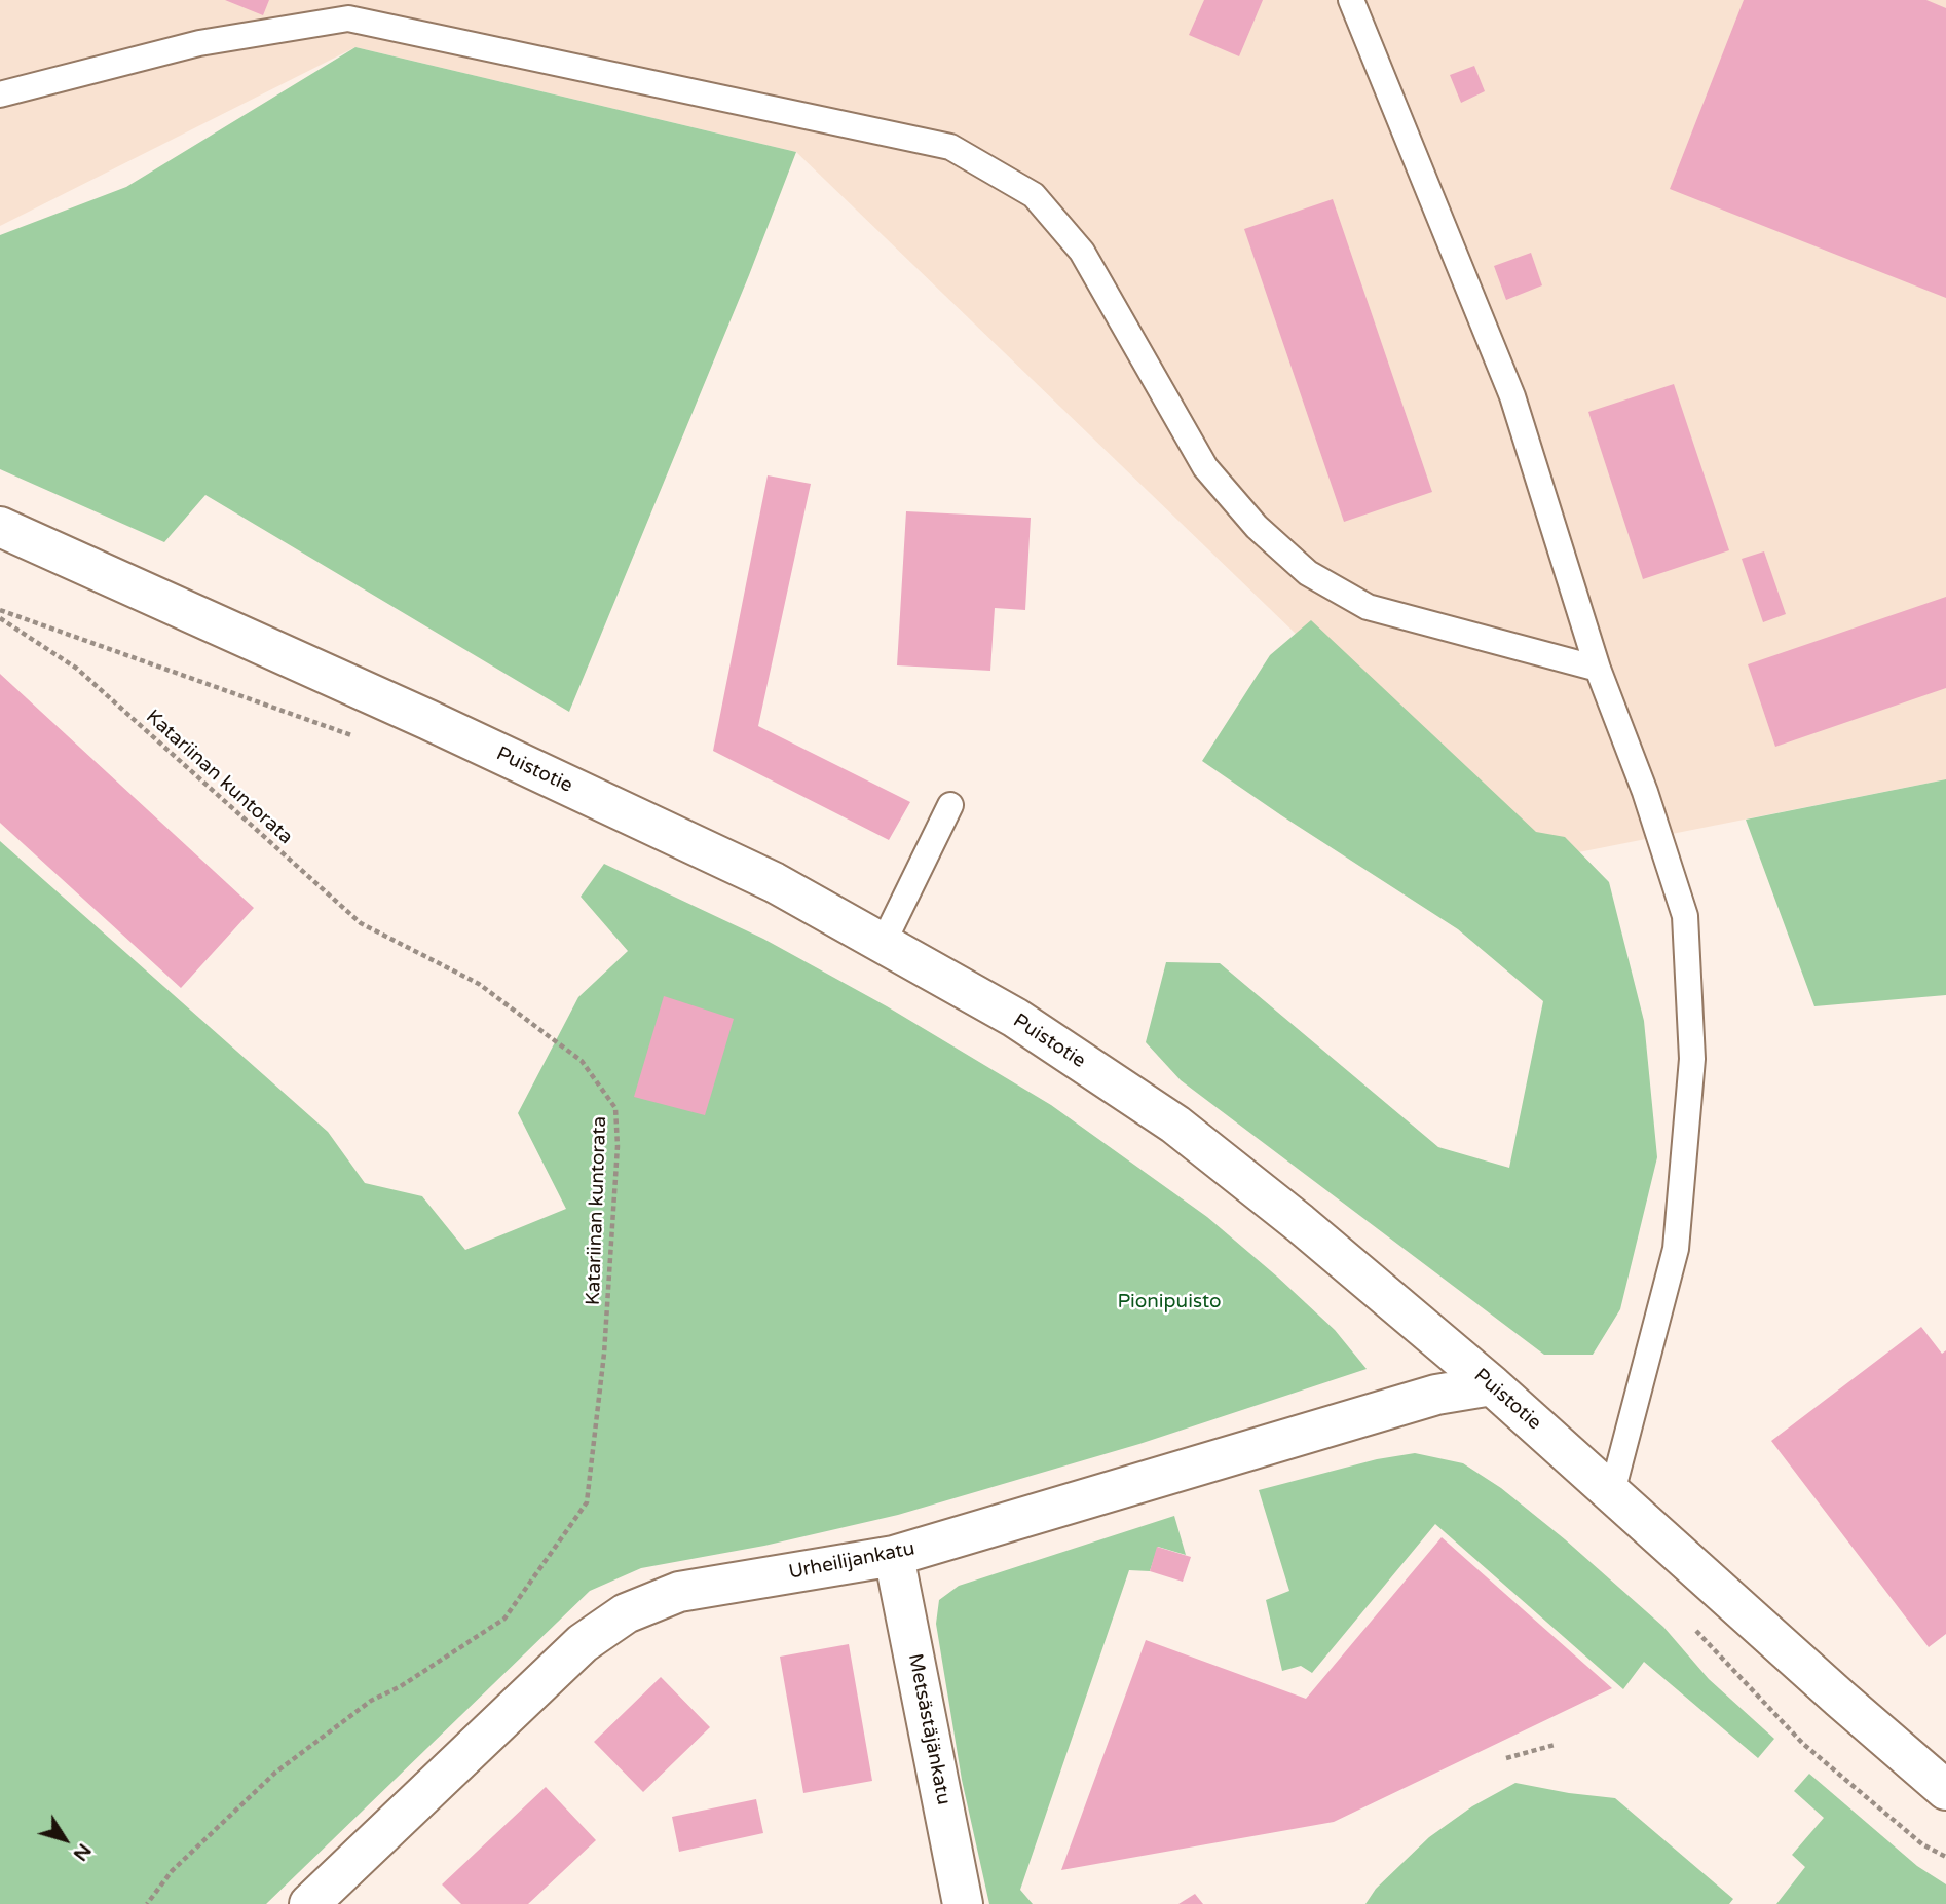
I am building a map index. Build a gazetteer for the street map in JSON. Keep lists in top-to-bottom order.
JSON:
{
  "streets": {
    "street": ["Puistotie", "Urheilijankatu", "Metsästäjänkatu"],
    "path": ["Katariinan kuntorata"]
  },
  "crossings": [
    ["Puistotie", "Urheilijankatu"],
    ["Urheilijankatu", "Metsästäjänkatu"]
  ],
  "parks": ["Pionipuisto"],
  "north": "bottom right"
}
